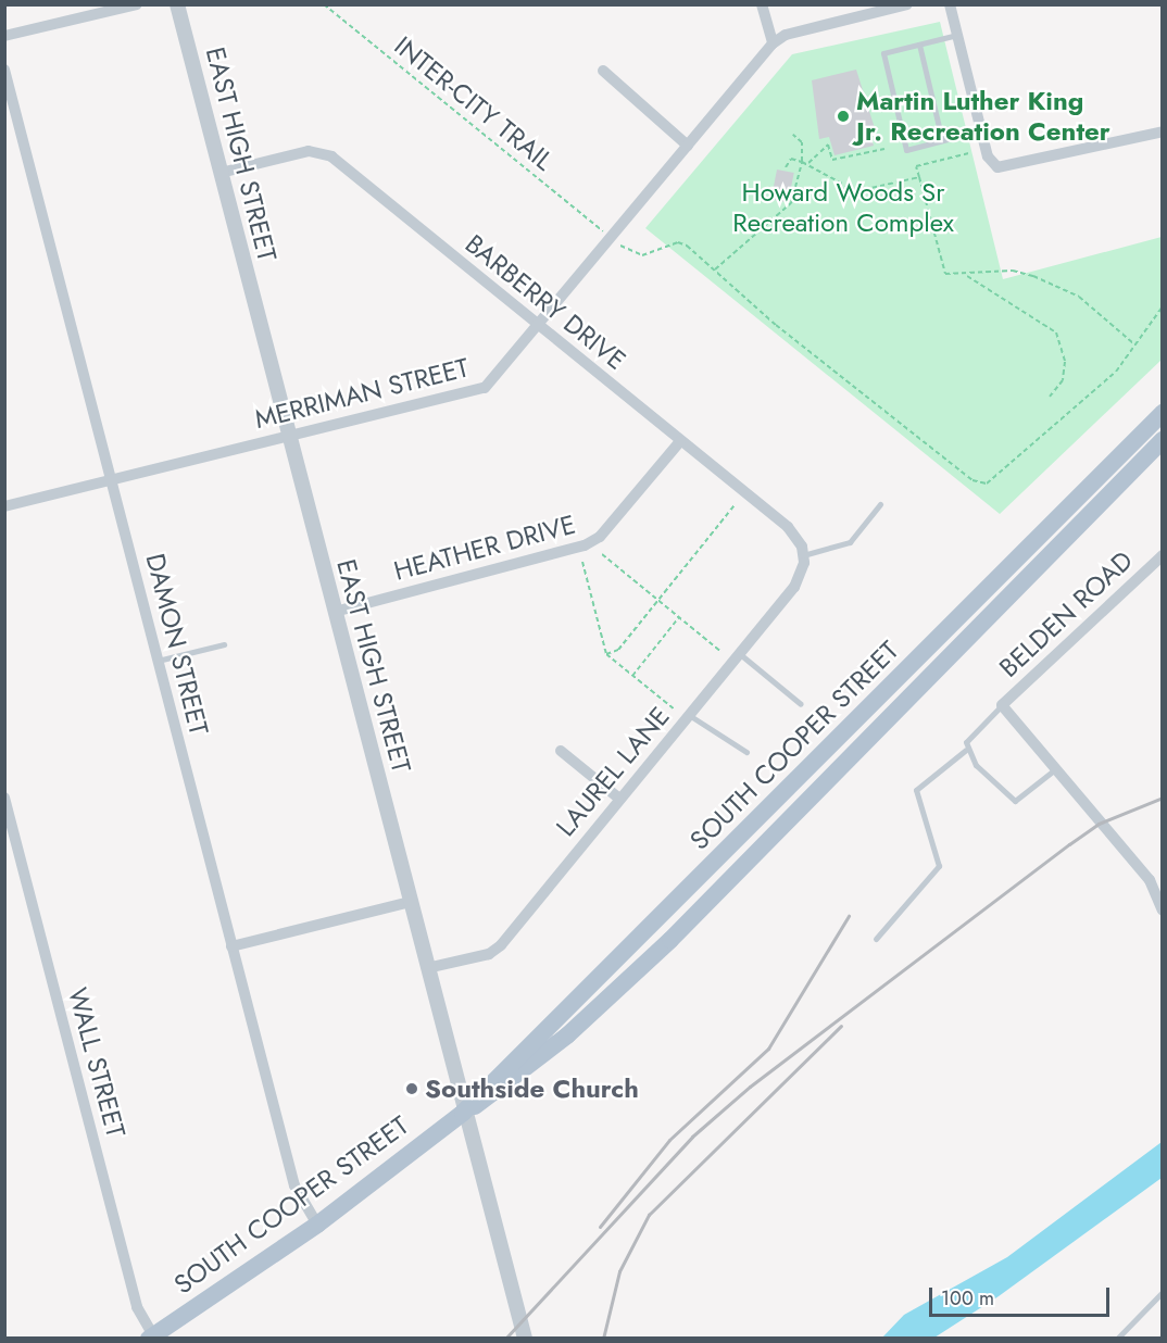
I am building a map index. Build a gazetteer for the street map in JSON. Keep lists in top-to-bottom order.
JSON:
{
  "streets": {
    "main road": ["SOUTH COOPER STREET"],
    "street": [
      "EAST HIGH STREET",
      "BARBERRY DRIVE",
      "MERRIMAN STREET",
      "HEATHER DRIVE",
      "BELDEN ROAD",
      "DAMON STREET",
      "LAUREL LANE",
      "WALL STREET"
    ],
    "path": ["INTER-CITY TRAIL"]
  },
  "crossings": [
    ["EAST HIGH STREET", "BARBERRY DRIVE"],
    ["EAST HIGH STREET", "MERRIMAN STREET"],
    ["EAST HIGH STREET", "HEATHER DRIVE"],
    ["EAST HIGH STREET", "SOUTH COOPER STREET"],
    ["EAST HIGH STREET", "LAUREL LANE"],
    ["BARBERRY DRIVE", "MERRIMAN STREET"],
    ["BARBERRY DRIVE", "HEATHER DRIVE"],
    ["BARBERRY DRIVE", "LAUREL LANE"],
    ["MERRIMAN STREET", "DAMON STREET"],
    ["DAMON STREET", "SOUTH COOPER STREET"],
    ["SOUTH COOPER STREET", "WALL STREET"]
  ],
  "parks": ["Howard Woods Sr Recreation Complex"],
  "places": ["Martin Luther King Jr. Recreation Center", "Southside Church"],
  "scale_bar": "100 m"
}
